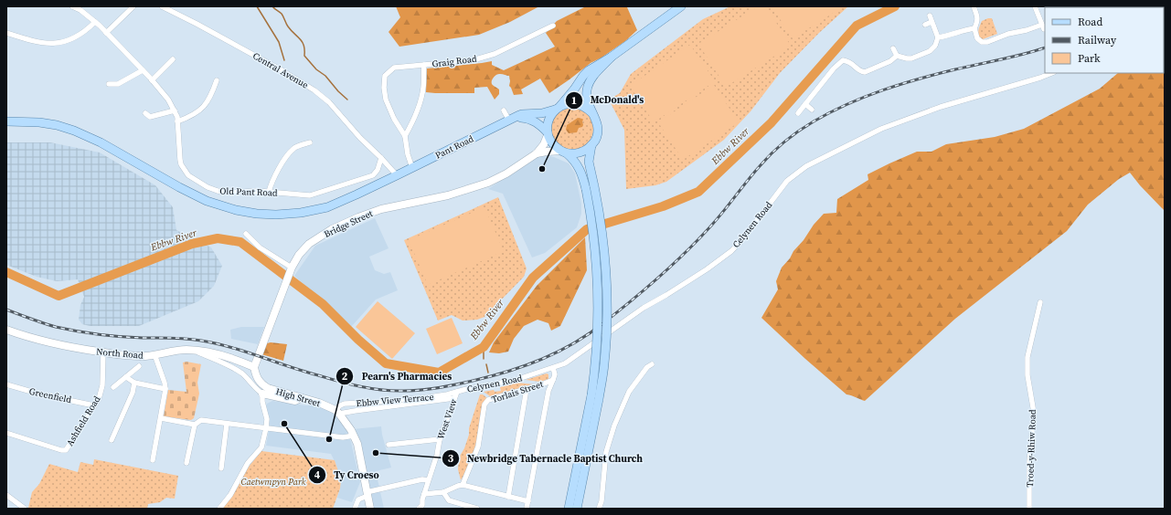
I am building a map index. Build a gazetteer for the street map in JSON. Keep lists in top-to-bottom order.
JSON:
{
  "streets": {
    "main road": ["Pant Road"],
    "street": [
      "Graig Road",
      "Central Avenue",
      "Old Pant Road",
      "Bridge Street",
      "Celynen Road",
      "North Road",
      "Torlais Street",
      "Greenfield",
      "High Street",
      "Ebbw View Terrace",
      "West View",
      "Ashfield Road",
      "Troed-y-Rhiw Road"
    ]
  },
  "crossings": [
    ["Central Avenue", "Old Pant Road"],
    ["Pant Road", "Bridge Street"],
    ["Bridge Street", "North Road"],
    ["Bridge Street", "High Street"],
    ["Celynen Road", "Torlais Street"],
    ["Celynen Road", "Ebbw View Terrace"],
    ["Celynen Road", "West View"],
    ["North Road", "High Street"],
    ["North Road", "Ashfield Road"],
    ["Greenfield", "Ashfield Road"],
    ["High Street", "Ebbw View Terrace"],
    ["Ebbw View Terrace", "West View"]
  ],
  "water": ["Ebbw River"],
  "parks": ["Caetwmpyn Park"],
  "places": [
    "McDonald's",
    "Ty Croeso",
    "Pearn's Pharmacies",
    "Newbridge Tabernacle Baptist Church"
  ],
  "legend": ["Road", "Railway", "Park"]
}
